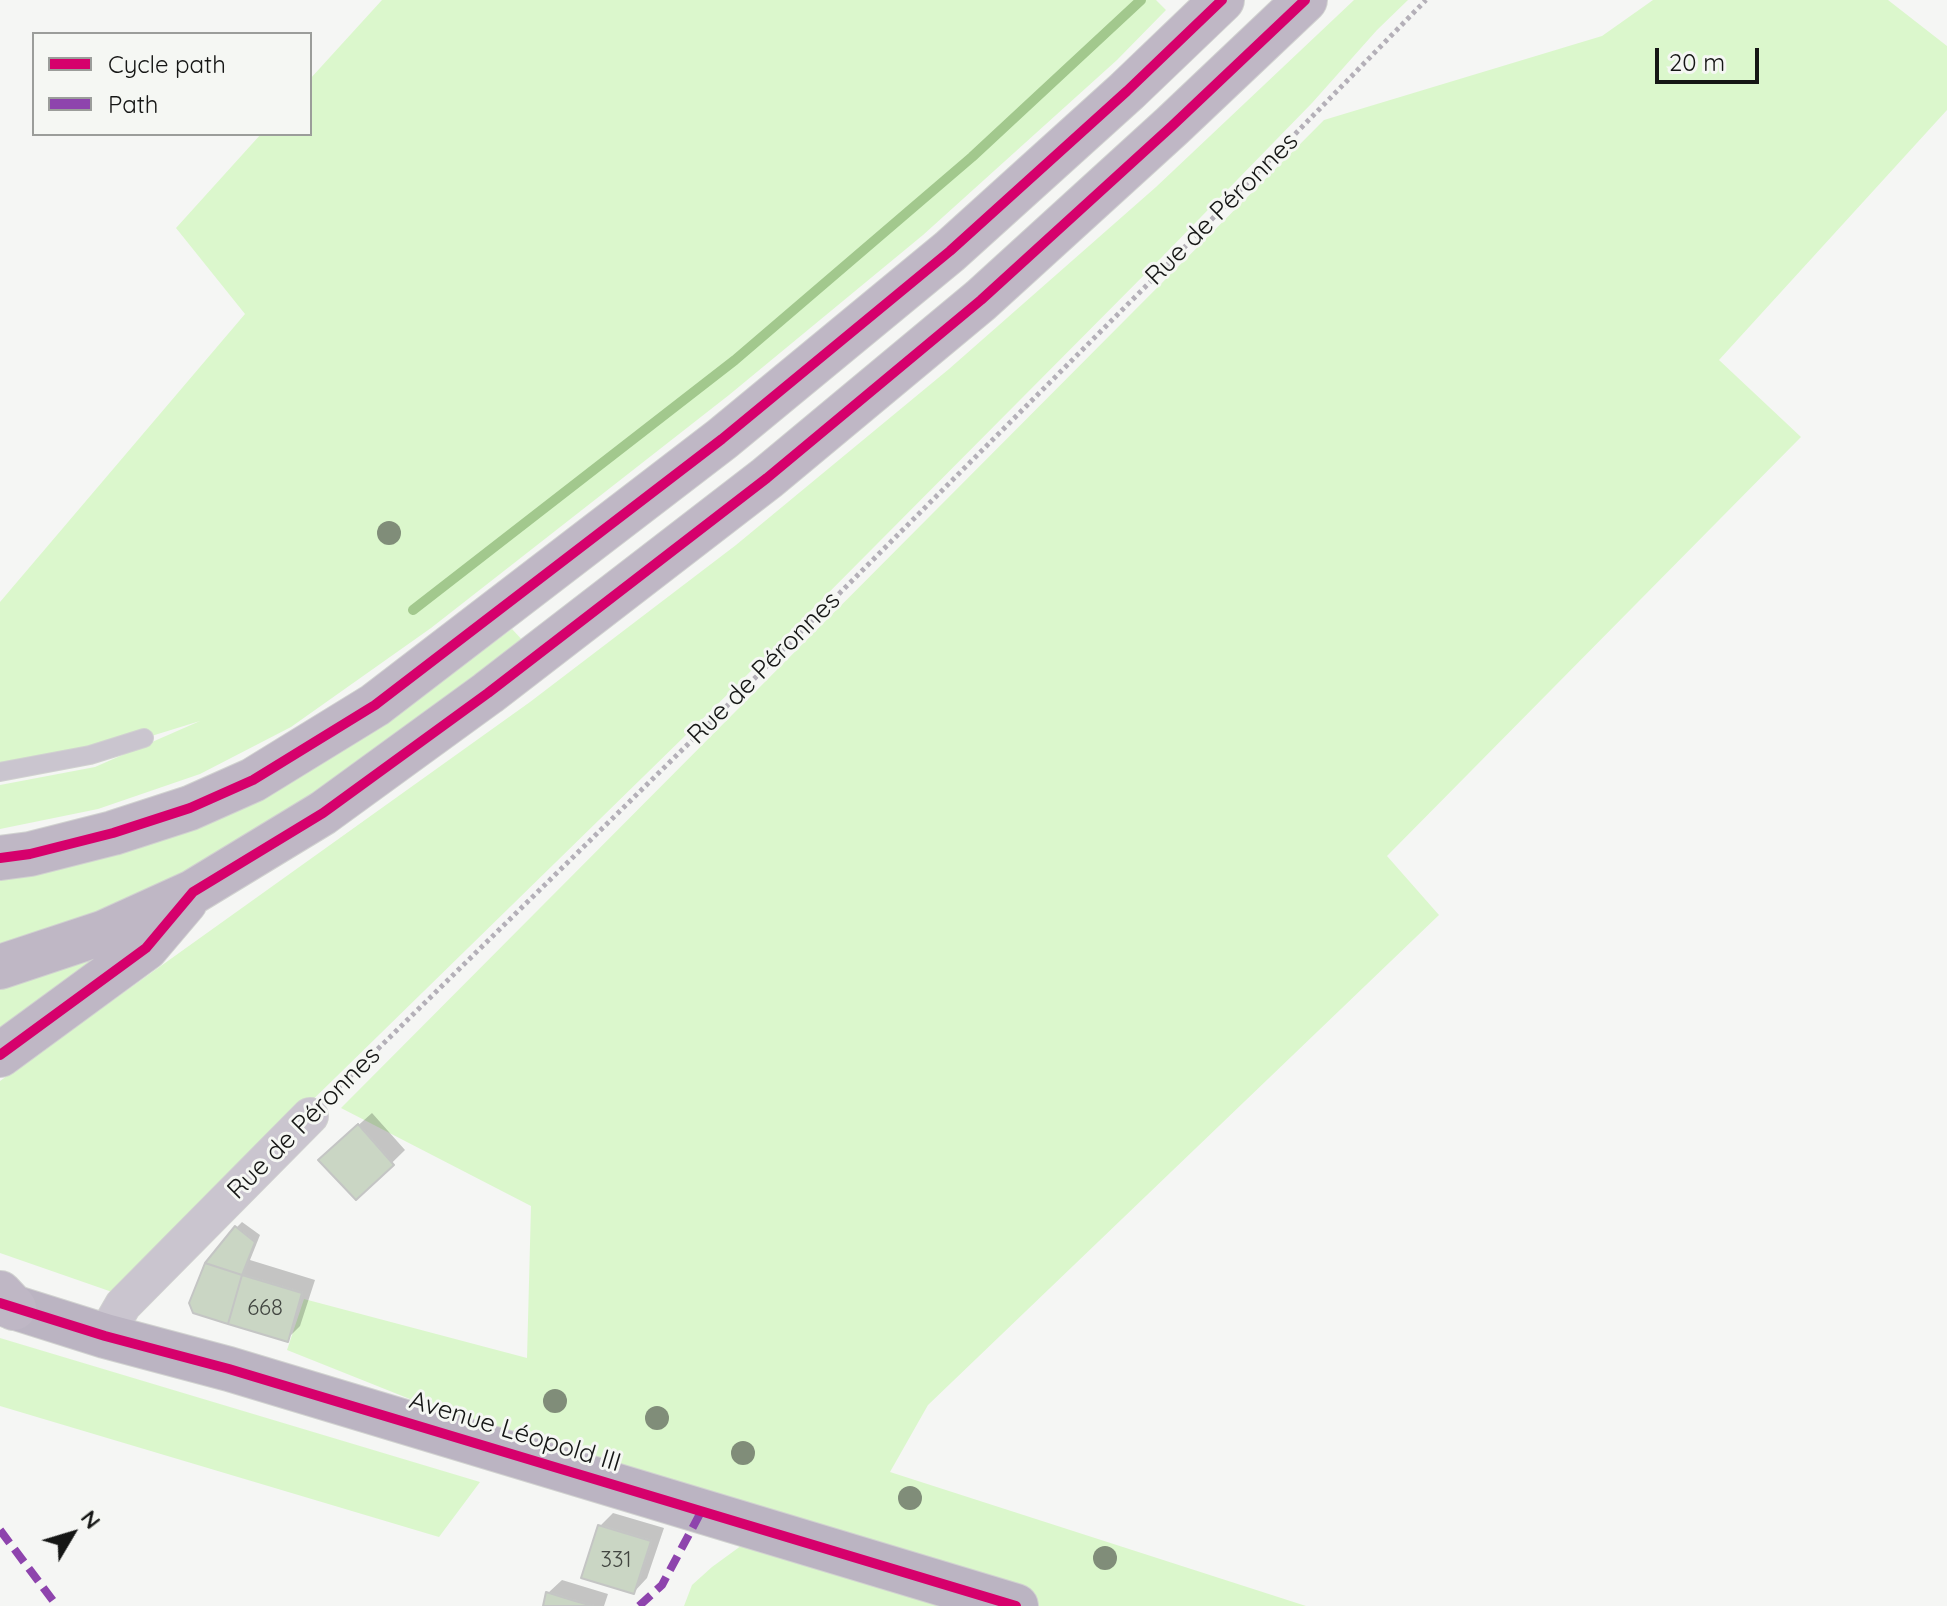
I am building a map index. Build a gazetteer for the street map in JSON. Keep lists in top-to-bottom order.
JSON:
{
  "streets": {
    "main road": ["Avenue Léopold III"],
    "street": ["Rue de Péronnes"]
  },
  "crossings": [
    ["Rue de Péronnes", "Avenue Léopold III"]
  ],
  "house_numbers": ["668", "331"],
  "legend": ["Cycle path", "Path"],
  "scale_bar": "20 m",
  "north": "top right"
}
